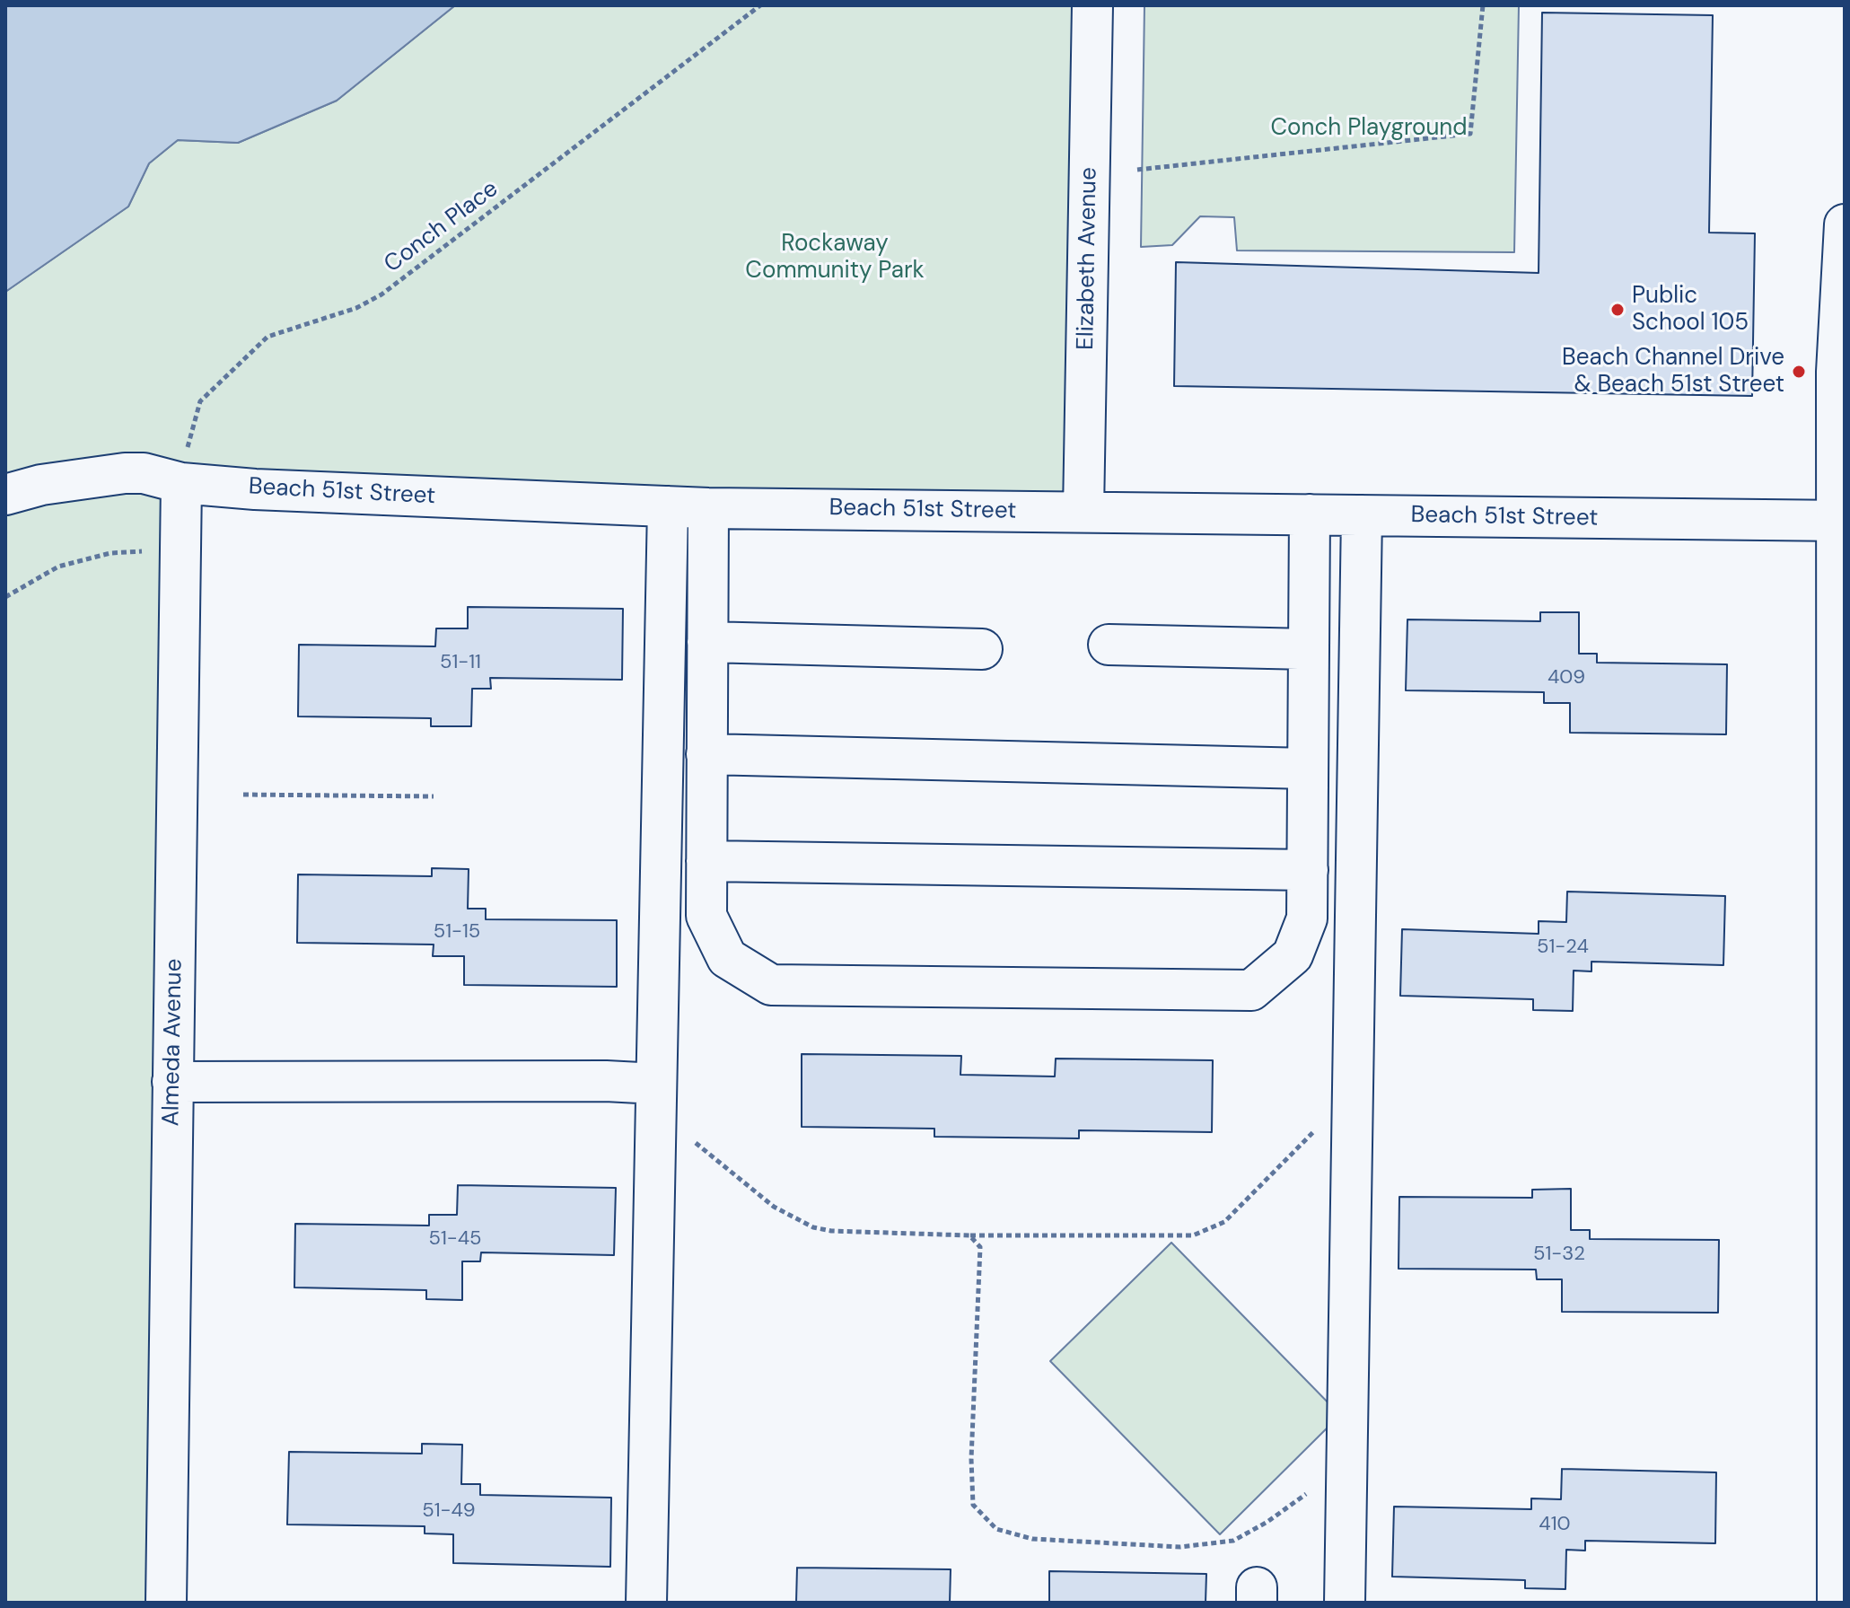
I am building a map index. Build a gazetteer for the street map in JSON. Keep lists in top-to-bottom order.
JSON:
{
  "streets": {
    "street": ["Elizabeth Avenue", "Beach 51st Street", "Almeda Avenue"],
    "path": ["Conch Place"]
  },
  "crossings": [
    ["Conch Place", "Beach 51st Street"],
    ["Conch Place", "Almeda Avenue"],
    ["Elizabeth Avenue", "Beach 51st Street"],
    ["Beach 51st Street", "Almeda Avenue"]
  ],
  "parks": ["Conch Playground", "Rockaway Community Park"],
  "places": ["Public School 105", "Beach Channel Drive & Beach 51st Street"],
  "house_numbers": [
    "51-11",
    "409",
    "51-15",
    "51-24",
    "51-45",
    "51-32",
    "51-49",
    "410"
  ]
}
